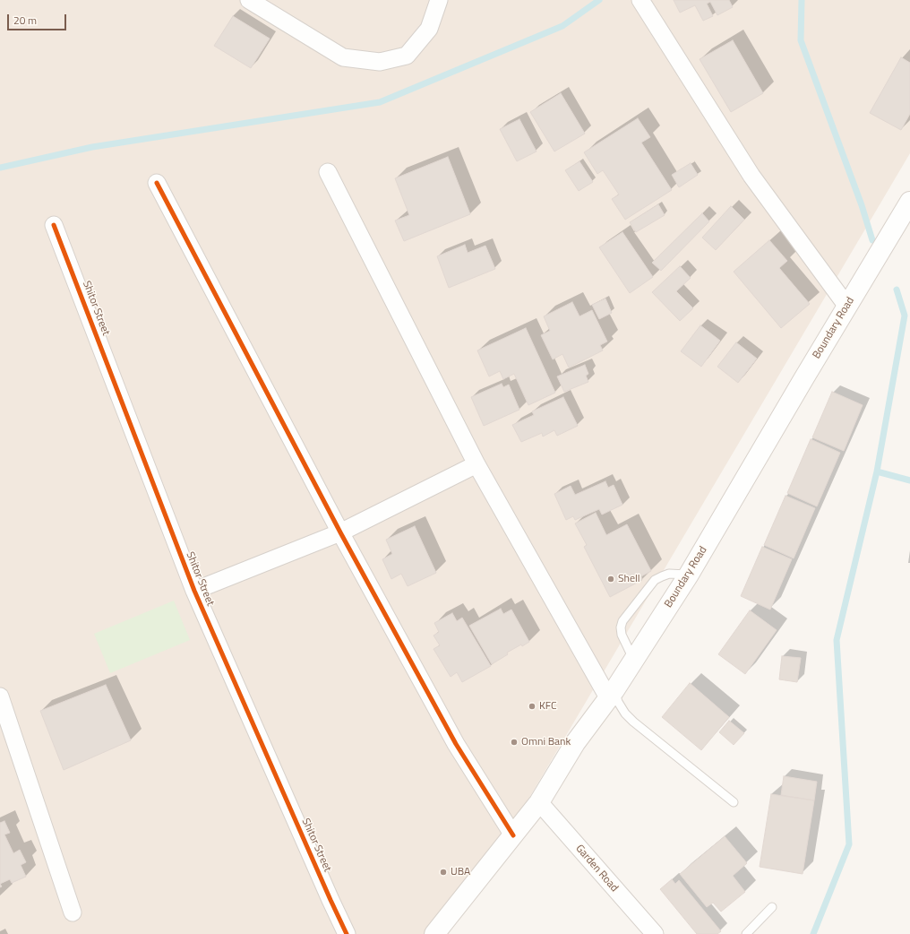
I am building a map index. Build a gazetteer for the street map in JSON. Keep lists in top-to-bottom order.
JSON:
{
  "streets": {
    "main road": ["Boundary Road"],
    "street": ["Shitor Street", "Garden Road"]
  },
  "crossings": [
    ["Boundary Road", "Garden Road"]
  ],
  "places": [
    "Shell",
    "KFC",
    "Omni Bank",
    "UBA"
  ],
  "scale_bar": "20 m"
}
